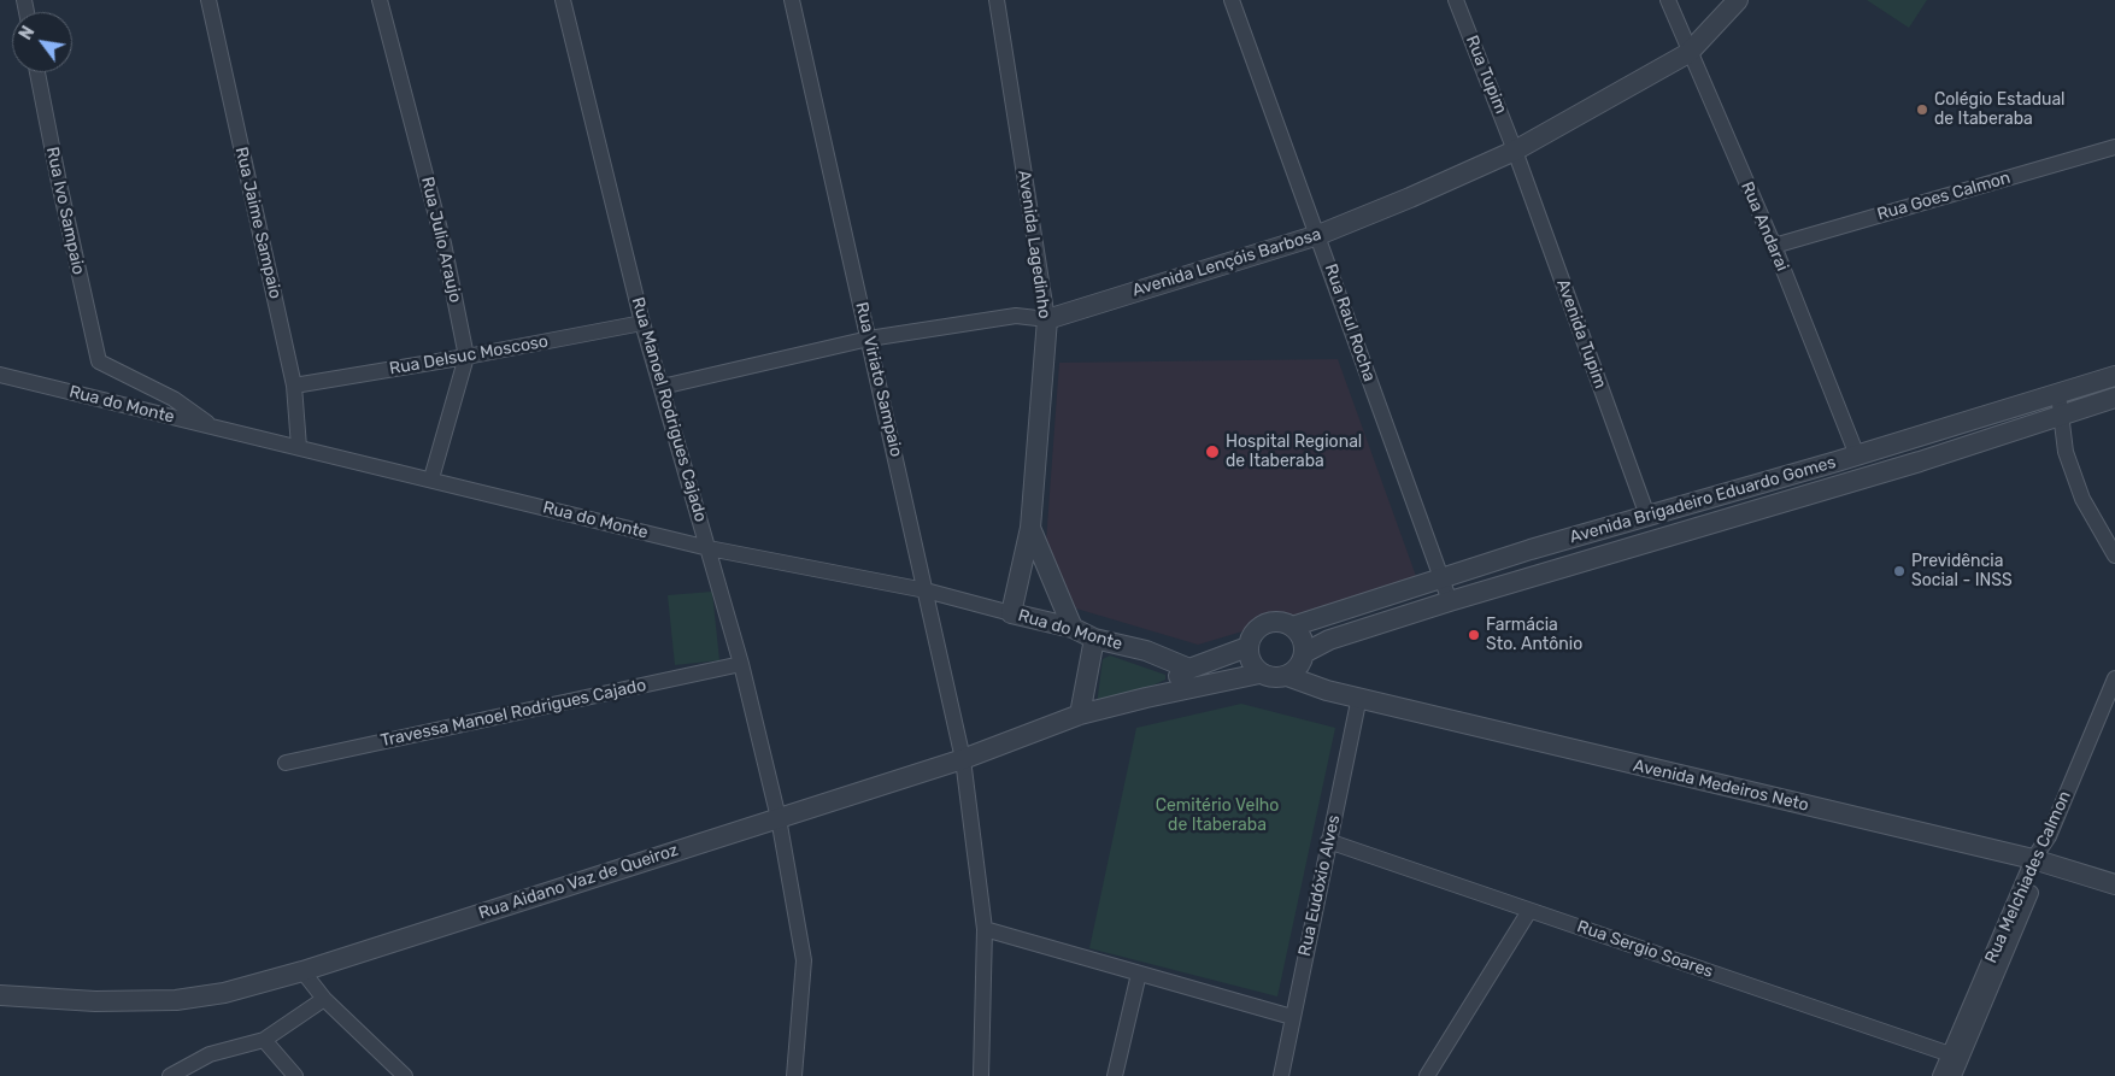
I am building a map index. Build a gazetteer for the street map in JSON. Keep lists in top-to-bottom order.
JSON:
{
  "streets": {
    "street": [
      "Rua Tupim",
      "Rua Goes Calmon",
      "Rua Ivo Sampaio",
      "Rua Jaime Sampaio",
      "Rua Andarai",
      "Rua Julio Araujo",
      "Avenida Lagedinho",
      "Avenida Lençóis Barbosa",
      "Rua Raul Rocha",
      "Avenida Tupim",
      "Rua Delsuc Moscoso",
      "Rua Viriato Sampaio",
      "Rua do Monte",
      "Rua Manoel Rodrigues Cajado",
      "Avenida Brigadeiro Eduardo Gomes",
      "Travessa Manoel Rodrigues Cajado",
      "Avenida Medeiros Neto",
      "Rua Melchiades Calmon",
      "Rua Aidano Vaz de Queiroz",
      "Rua Eudóxio Alves",
      "Rua Sergio Soares"
    ]
  },
  "crossings": [
    ["Rua Tupim", "Avenida Lençóis Barbosa"],
    ["Rua Tupim", "Avenida Tupim"],
    ["Rua Goes Calmon", "Rua Andarai"],
    ["Rua Ivo Sampaio", "Rua do Monte"],
    ["Rua Jaime Sampaio", "Rua Delsuc Moscoso"],
    ["Rua Jaime Sampaio", "Rua do Monte"],
    ["Rua Andarai", "Avenida Lençóis Barbosa"],
    ["Rua Andarai", "Avenida Brigadeiro Eduardo Gomes"],
    ["Rua Julio Araujo", "Rua Delsuc Moscoso"],
    ["Rua Julio Araujo", "Rua do Monte"],
    ["Avenida Lagedinho", "Avenida Lençóis Barbosa"],
    ["Avenida Lagedinho", "Rua do Monte"],
    ["Avenida Lençóis Barbosa", "Rua Raul Rocha"],
    ["Avenida Lençóis Barbosa", "Avenida Tupim"],
    ["Avenida Lençóis Barbosa", "Rua Viriato Sampaio"],
    ["Avenida Lençóis Barbosa", "Rua Manoel Rodrigues Cajado"],
    ["Rua Raul Rocha", "Avenida Brigadeiro Eduardo Gomes"],
    ["Avenida Tupim", "Avenida Brigadeiro Eduardo Gomes"],
    ["Rua Delsuc Moscoso", "Rua Manoel Rodrigues Cajado"],
    ["Rua Viriato Sampaio", "Rua do Monte"],
    ["Rua Viriato Sampaio", "Rua Aidano Vaz de Queiroz"],
    ["Rua do Monte", "Rua Manoel Rodrigues Cajado"],
    ["Rua do Monte", "Rua Aidano Vaz de Queiroz"],
    ["Rua Manoel Rodrigues Cajado", "Travessa Manoel Rodrigues Cajado"],
    ["Rua Manoel Rodrigues Cajado", "Rua Aidano Vaz de Queiroz"],
    ["Avenida Brigadeiro Eduardo Gomes", "Avenida Medeiros Neto"],
    ["Avenida Brigadeiro Eduardo Gomes", "Rua Aidano Vaz de Queiroz"],
    ["Avenida Medeiros Neto", "Rua Melchiades Calmon"],
    ["Avenida Medeiros Neto", "Rua Aidano Vaz de Queiroz"],
    ["Avenida Medeiros Neto", "Rua Eudóxio Alves"],
    ["Rua Melchiades Calmon", "Rua Sergio Soares"],
    ["Rua Eudóxio Alves", "Rua Sergio Soares"]
  ],
  "parks": ["Cemitério Velho de Itaberaba"],
  "places": [
    "Colégio Estadual de Itaberaba",
    "Hospital Regional de Itaberaba",
    "Previdência Social - INSS",
    "Farmácia Sto. Antônio"
  ],
  "north": "top left"
}
